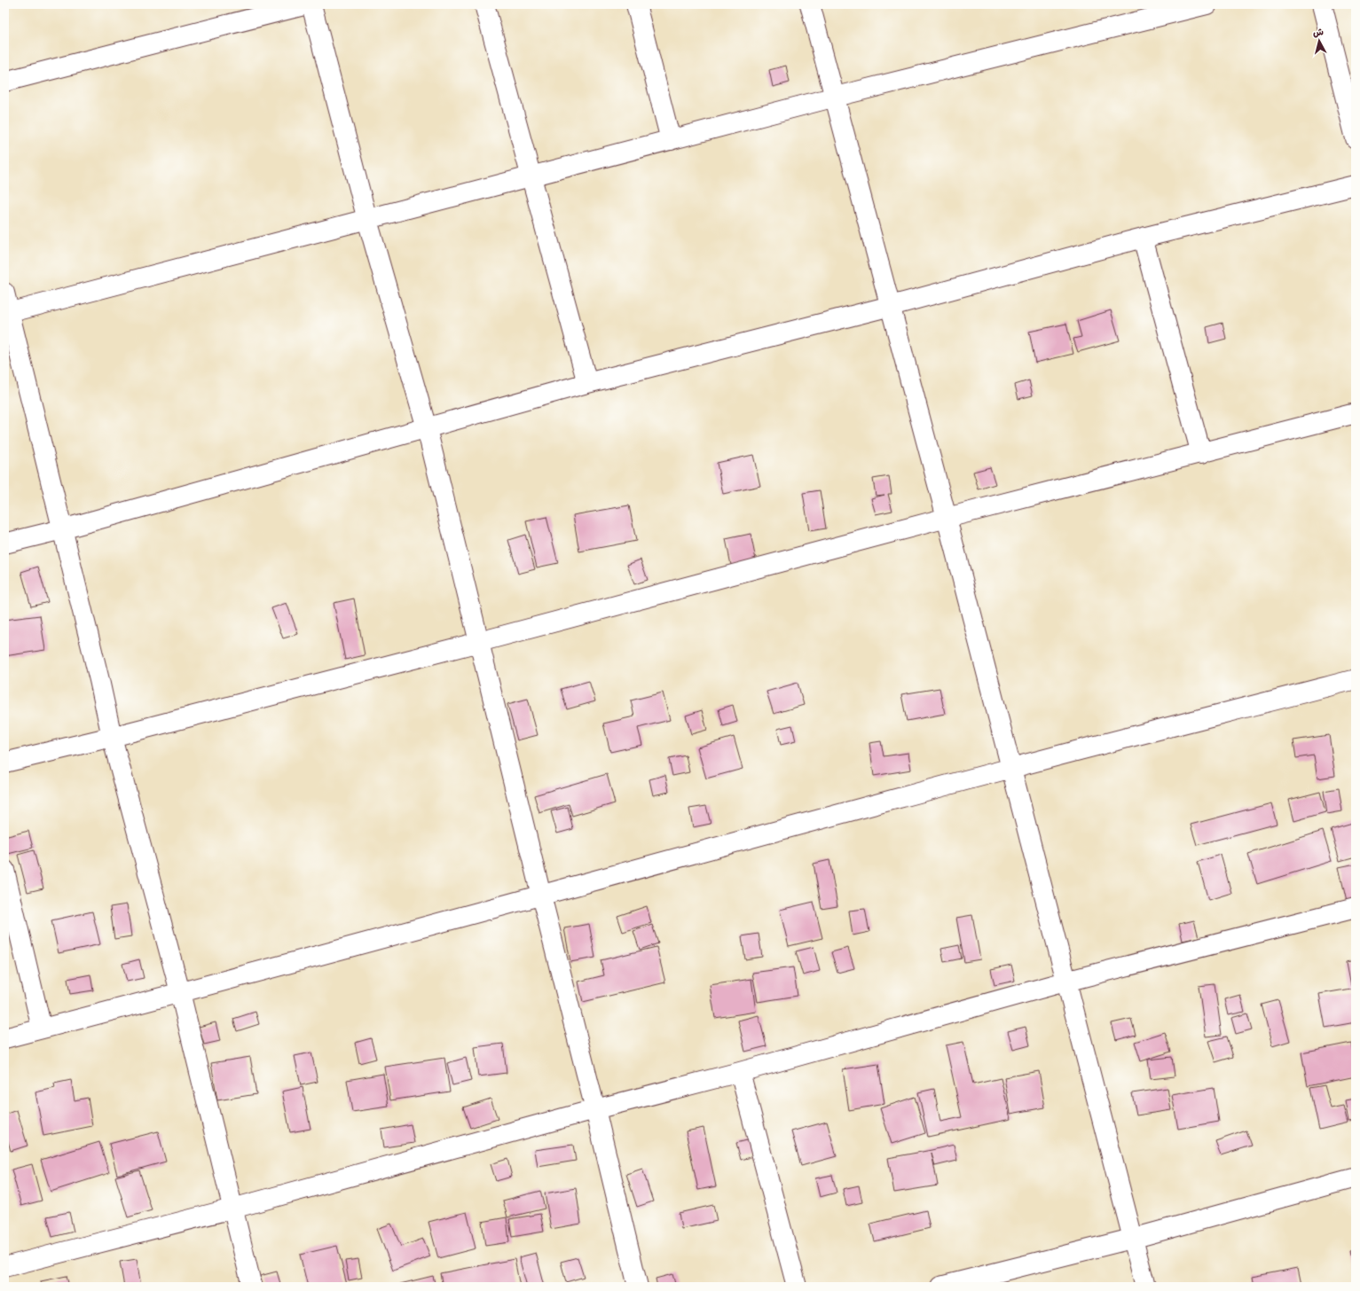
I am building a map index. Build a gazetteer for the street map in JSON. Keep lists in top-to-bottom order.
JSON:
{
  "north": "top"
}
